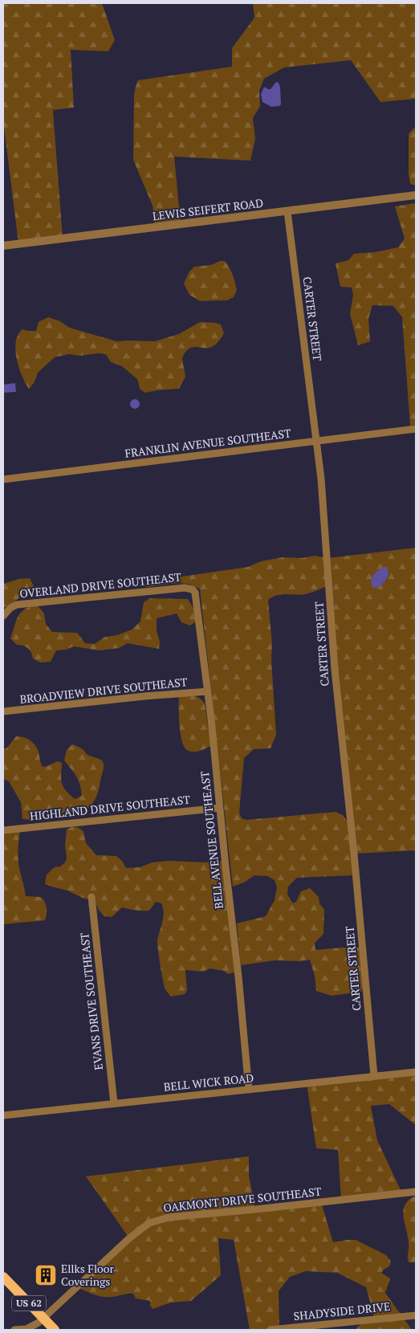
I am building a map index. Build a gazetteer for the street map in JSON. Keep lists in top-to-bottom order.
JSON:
{
  "streets": {
    "main road": ["US 62"],
    "street": [
      "LEWIS SEIFERT ROAD",
      "CARTER STREET",
      "FRANKLIN AVENUE SOUTHEAST",
      "OVERLAND DRIVE SOUTHEAST",
      "BROADVIEW DRIVE SOUTHEAST",
      "HIGHLAND DRIVE SOUTHEAST",
      "BELL AVENUE SOUTHEAST",
      "EVANS DRIVE SOUTHEAST",
      "BELL WICK ROAD",
      "OAKMONT DRIVE SOUTHEAST",
      "SHADYSIDE DRIVE"
    ]
  },
  "crossings": [
    ["LEWIS SEIFERT ROAD", "CARTER STREET"],
    ["CARTER STREET", "FRANKLIN AVENUE SOUTHEAST"],
    ["CARTER STREET", "BELL WICK ROAD"],
    ["OVERLAND DRIVE SOUTHEAST", "BELL AVENUE SOUTHEAST"],
    ["BROADVIEW DRIVE SOUTHEAST", "BELL AVENUE SOUTHEAST"],
    ["HIGHLAND DRIVE SOUTHEAST", "BELL AVENUE SOUTHEAST"],
    ["BELL AVENUE SOUTHEAST", "BELL WICK ROAD"],
    ["EVANS DRIVE SOUTHEAST", "BELL WICK ROAD"],
    ["OAKMONT DRIVE SOUTHEAST", "US 62"]
  ],
  "places": {
    "building": ["Ellks Floor Coverings"]
  }
}
